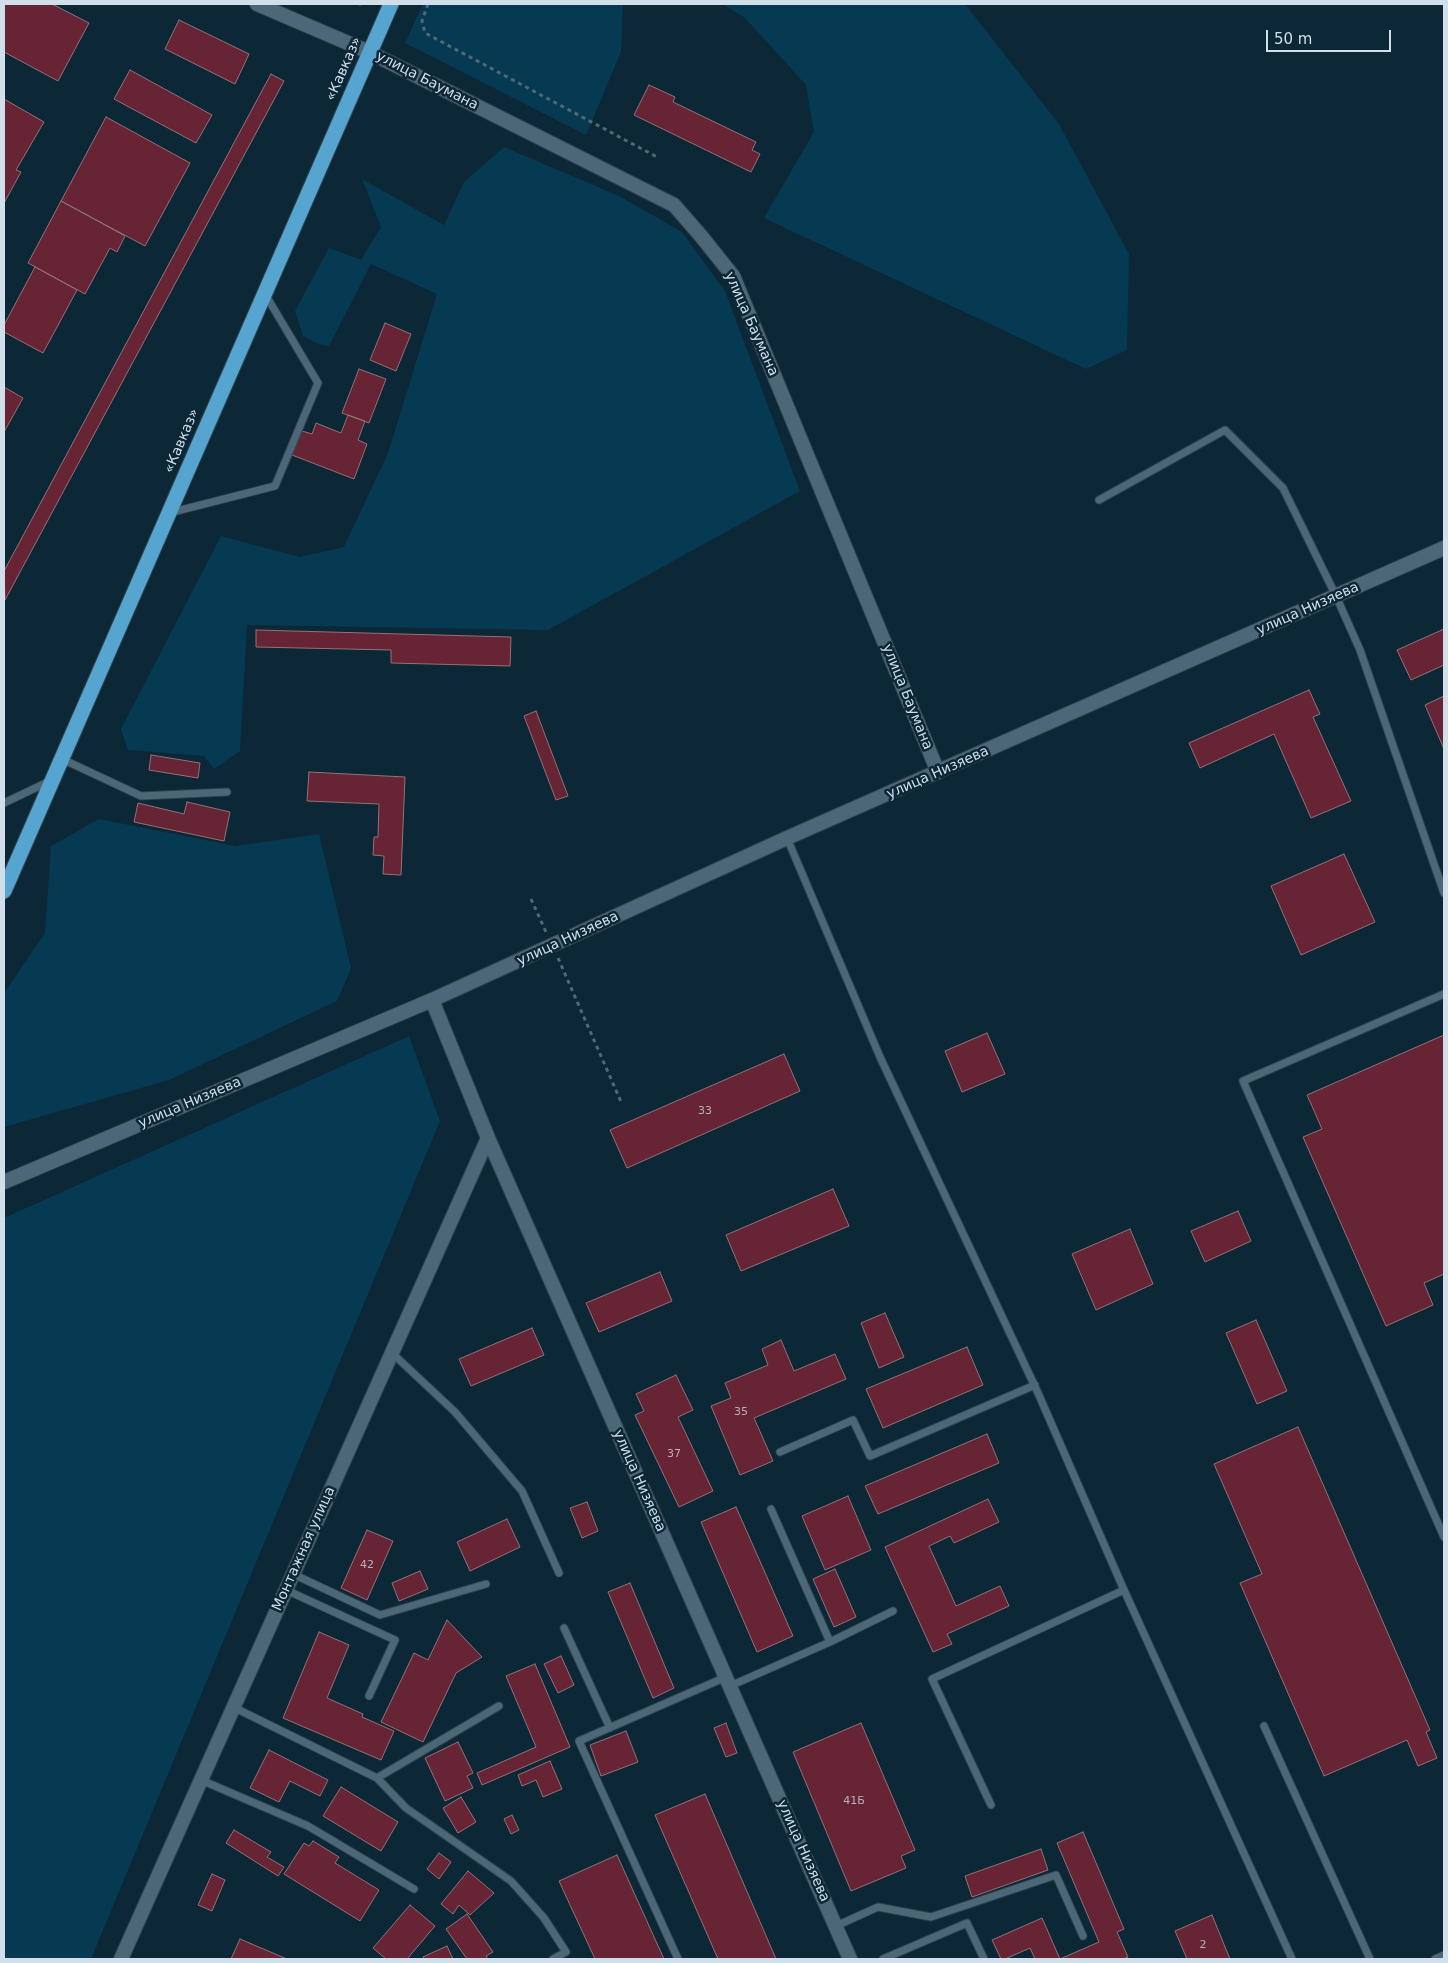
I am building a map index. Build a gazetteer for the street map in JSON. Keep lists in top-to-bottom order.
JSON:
{
  "streets": {
    "highway": ["«Кавказ»"],
    "street": ["улица Баумана", "улица Низяева", "Монтажная улица"]
  },
  "crossings": [
    ["«Кавказ»", "улица Баумана"],
    ["улица Баумана", "улица Низяева"],
    ["улица Низяева", "Монтажная улица"]
  ],
  "house_numbers": [
    "33",
    "35",
    "37",
    "42",
    "41Б",
    "2"
  ],
  "scale_bar": "50 m"
}
